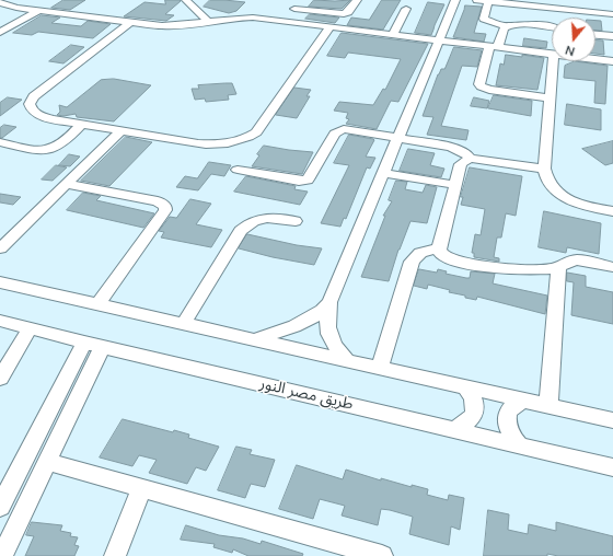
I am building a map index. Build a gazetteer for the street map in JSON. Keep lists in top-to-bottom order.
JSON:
{
  "streets": {
    "street": ["طريق مصر النور"]
  },
  "north": "bottom"
}
